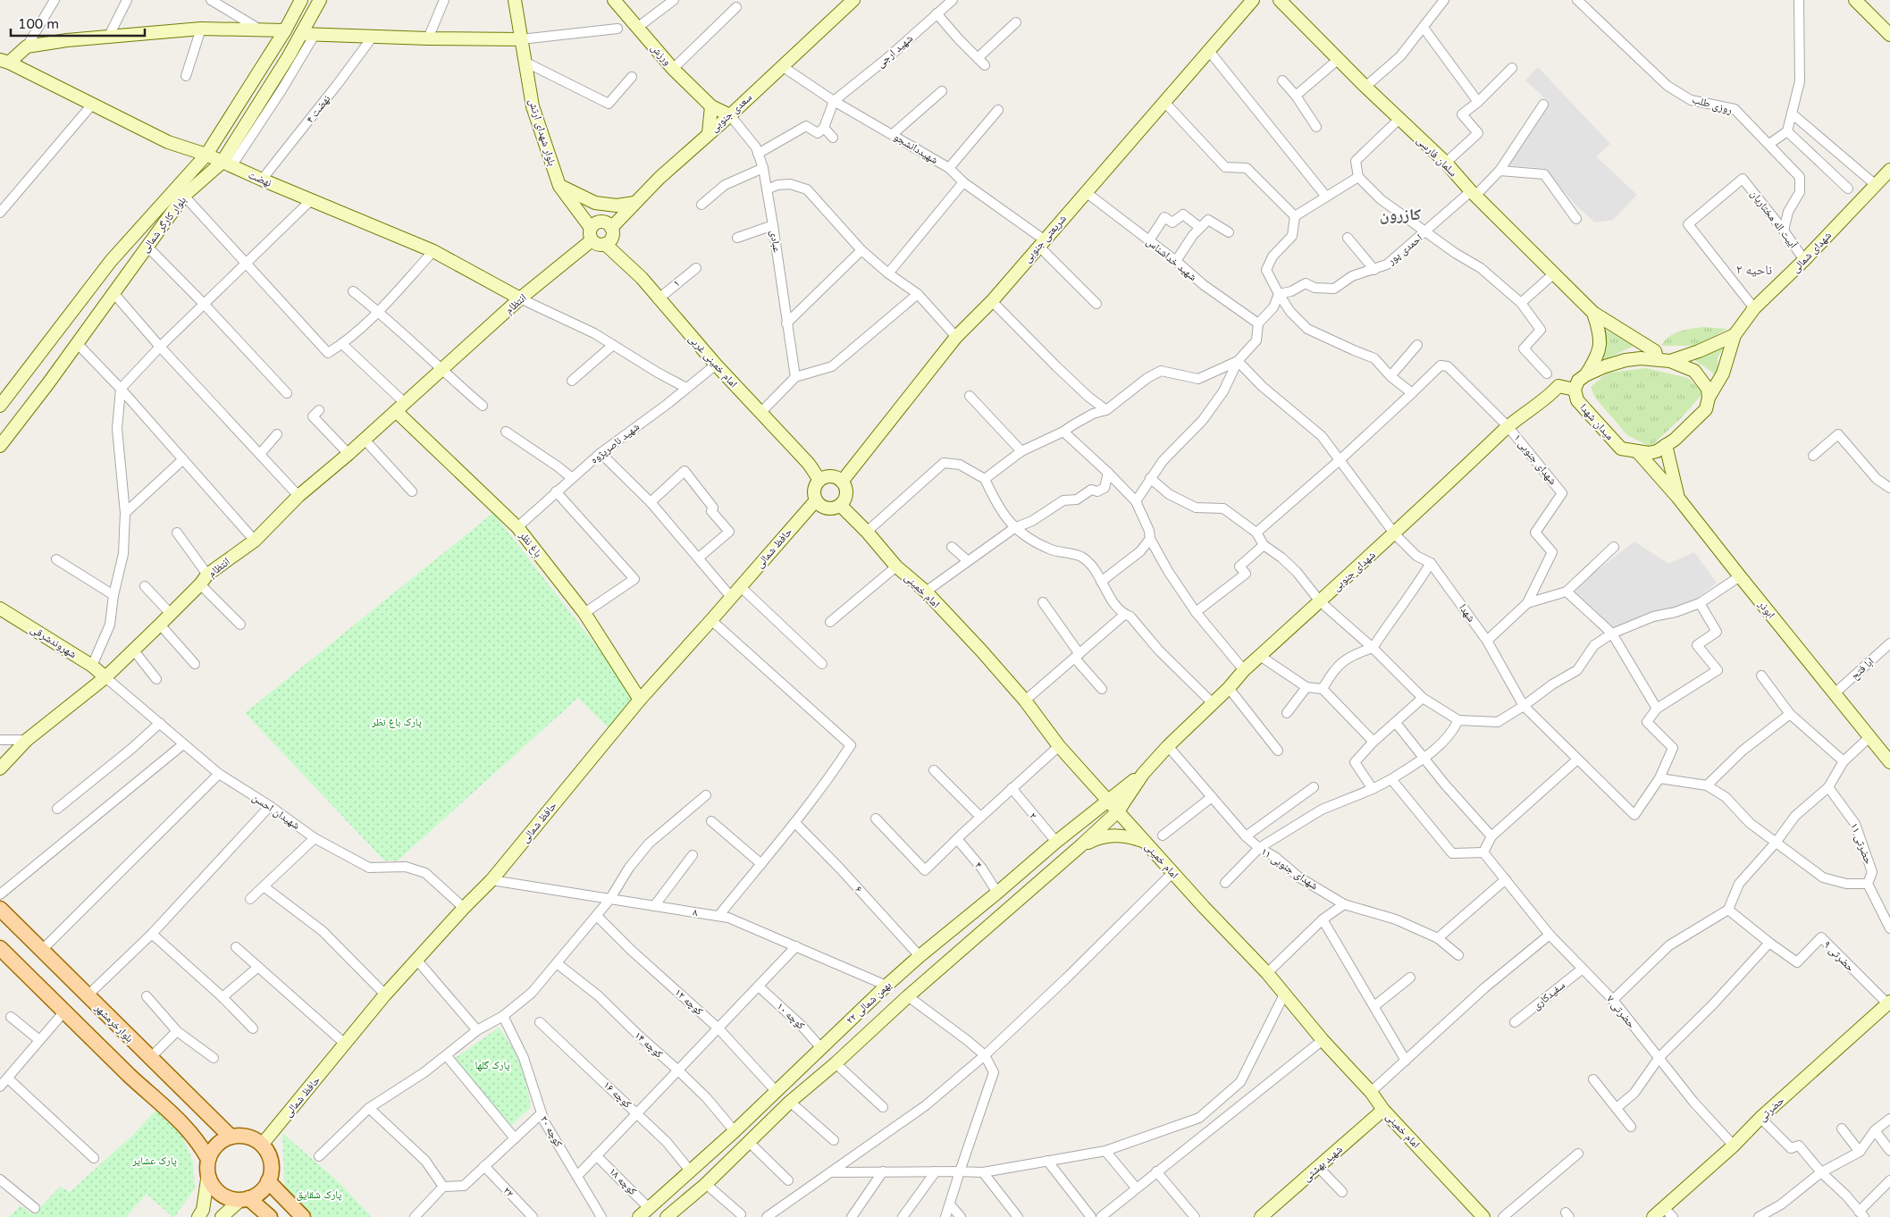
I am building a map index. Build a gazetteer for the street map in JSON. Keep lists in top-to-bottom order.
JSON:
{
  "streets": {
    "main road": [
      "ورزش",
      "سعدی جنوبی",
      "بلوار شهدای ارتش",
      "سلمان فارسی",
      "نهضت",
      "بلوار کارگر شمالی",
      "شریعتی جنوبی",
      "شهدای شمالی",
      "انتظام",
      "امام خمینی غربی",
      "میدان شهدا",
      "باغ نظر",
      "حافظ شمالی",
      "شهدای جنوبی",
      "امام خمینی",
      "ابوذر",
      "شهروندشرقی",
      "۲۲ بهمن شمالی",
      "بلوارخرمشهر",
      "حضرتی",
      "شهید بهشتی"
    ],
    "street": [
      "شهید ارجی",
      "روزی طلب",
      "نهضت ۴",
      "شهیددانشجو",
      "آییت اله مختاریان",
      "عبادی",
      "احمدی پور",
      "شهید خداشناس",
      "۱",
      "شهید ناصرپژوه",
      "۱ شهدای جنوبی",
      "شهدا",
      "ابا فتح",
      "شهیدان احسن",
      "۲",
      "حضرتی ۱۱",
      "۴",
      "۱۱ شهدای جنوبی",
      "۶",
      "۸",
      "حضرتی ۹",
      "سفیدکاری",
      "کوچه ۱۲",
      "حضرتی ۷",
      "کوچه ۱۰",
      "کوچه ۱۴",
      "کوچه ۱۶",
      "کوچه ۲۰",
      "کوچه ۱۸",
      "۲۲"
    ]
  },
  "crossings": [
    ["شهید ارجی", "شهیددانشجو"],
    ["ورزش", "سعدی جنوبی"],
    ["ورزش", "عبادی"],
    ["روزی طلب", "آییت اله مختاریان"],
    ["نهضت ۴", "نهضت"],
    ["سعدی جنوبی", "بلوار شهدای ارتش"],
    ["سعدی جنوبی", "شهیددانشجو"],
    ["سعدی جنوبی", "عبادی"],
    ["سعدی جنوبی", "انتظام"],
    ["سعدی جنوبی", "امام خمینی غربی"],
    ["بلوار شهدای ارتش", "انتظام"],
    ["بلوار شهدای ارتش", "امام خمینی غربی"],
    ["شهیددانشجو", "شریعتی جنوبی"],
    ["سلمان فارسی", "احمدی پور"],
    ["سلمان فارسی", "میدان شهدا"],
    ["سلمان فارسی", "شهدای جنوبی"],
    ["سلمان فارسی", "ابوذر"],
    ["نهضت", "بلوار کارگر شمالی"],
    ["نهضت", "انتظام"],
    ["آییت اله مختاریان", "شهدای شمالی"],
    ["شریعتی جنوبی", "شهید خداشناس"],
    ["شریعتی جنوبی", "امام خمینی غربی"],
    ["شریعتی جنوبی", "حافظ شمالی"],
    ["شریعتی جنوبی", "امام خمینی"],
    ["شهدای شمالی", "میدان شهدا"],
    ["۱", "امام خمینی غربی"],
    ["انتظام", "امام خمینی غربی"],
    ["انتظام", "باغ نظر"],
    ["انتظام", "شهروندشرقی"],
    ["انتظام", "شهیدان احسن"],
    ["امام خمینی غربی", "شهید ناصرپژوه"],
    ["امام خمینی غربی", "حافظ شمالی"],
    ["امام خمینی غربی", "امام خمینی"],
    ["میدان شهدا", "شهدای جنوبی"],
    ["میدان شهدا", "ابوذر"],
    ["شهید ناصرپژوه", "باغ نظر"],
    ["۱ شهدای جنوبی", "شهدای جنوبی"],
    ["باغ نظر", "حافظ شمالی"],
    ["حافظ شمالی", "امام خمینی"],
    ["حافظ شمالی", "شهیدان احسن"],
    ["حافظ شمالی", "۸"],
    ["حافظ شمالی", "بلوارخرمشهر"],
    ["شهدای جنوبی", "امام خمینی"],
    ["شهدای جنوبی", "ابوذر"],
    ["شهدای جنوبی", "شهدا"],
    ["شهدای جنوبی", "۱۱ شهدای جنوبی"],
    ["شهدای جنوبی", "۲۲ بهمن شمالی"],
    ["امام خمینی", "۲۲ بهمن شمالی"],
    ["امام خمینی", "شهید بهشتی"],
    ["ابوذر", "ابا فتح"],
    ["شهروندشرقی", "شهیدان احسن"],
    ["۲", "۲۲ بهمن شمالی"],
    ["۴", "۲۲ بهمن شمالی"],
    ["۶", "۲۲ بهمن شمالی"],
    ["۸", "۲۲ بهمن شمالی"],
    ["حضرتی ۹", "حضرتی"],
    ["سفیدکاری", "حضرتی ۷"],
    ["کوچه ۱۲", "۲۲ بهمن شمالی"],
    ["۲۲ بهمن شمالی", "کوچه ۱۰"],
    ["۲۲ بهمن شمالی", "کوچه ۱۴"],
    ["۲۲ بهمن شمالی", "کوچه ۱۶"],
    ["۲۲ بهمن شمالی", "کوچه ۱۸"],
    ["حضرتی ۷", "حضرتی"]
  ],
  "districts": ["کازرون", "ناحیه ۲"],
  "parks": [
    "پارک باغ نظر",
    "پارک گلها",
    "پارک عشایر",
    "پارک شقایق"
  ],
  "scale_bar": "100 m"
}
